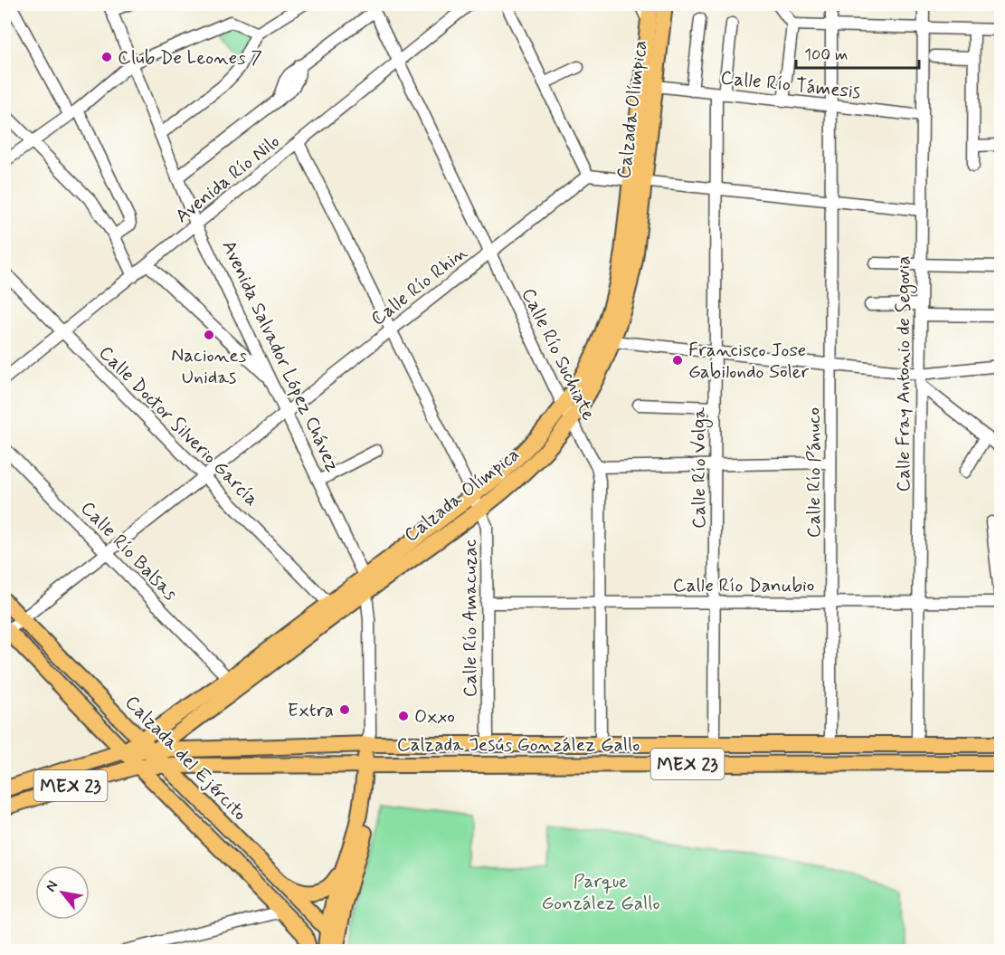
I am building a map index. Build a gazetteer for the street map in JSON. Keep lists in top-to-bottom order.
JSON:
{
  "streets": {
    "main road": [
      "Calzada Olímpica",
      "Avenida Salvador López Chávez",
      "Calzada Jesús González Gallo",
      "Calzada del Ejército",
      "MEX 23"
    ],
    "street": [
      "Calle Río Támesis",
      "Avenida Río Nilo",
      "Calle Río Rhin",
      "Calle Río Suchiate",
      "Calle Fray Antonio de Segovia",
      "Calle Doctor Silverio García",
      "Calle Río Volga",
      "Calle Río Pánuco",
      "Calle Río Balsas",
      "Calle Río Danubio",
      "Calle Río Amacuzac"
    ]
  },
  "crossings": [
    ["Calle Río Támesis", "Calzada Olímpica"],
    ["Calle Río Támesis", "Calle Fray Antonio de Segovia"],
    ["Calle Río Támesis", "Calle Río Volga"],
    ["Calle Río Támesis", "Calle Río Pánuco"],
    ["Calzada Olímpica", "Calle Río Suchiate"],
    ["Calzada Olímpica", "Avenida Salvador López Chávez"],
    ["Calzada Olímpica", "Calle Doctor Silverio García"],
    ["Calzada Olímpica", "Calle Río Balsas"],
    ["Calzada Olímpica", "Calle Río Amacuzac"],
    ["Calzada Olímpica", "Calzada Jesús González Gallo"],
    ["Calzada Olímpica", "Calzada del Ejército"],
    ["Calzada Olímpica", "MEX 23"],
    ["Avenida Río Nilo", "Calle Río Suchiate"],
    ["Avenida Río Nilo", "Avenida Salvador López Chávez"],
    ["Avenida Río Nilo", "Calle Doctor Silverio García"],
    ["Avenida Río Nilo", "Calle Río Amacuzac"],
    ["Calle Río Rhin", "Calle Río Suchiate"],
    ["Calle Río Rhin", "Avenida Salvador López Chávez"],
    ["Calle Río Rhin", "Calle Doctor Silverio García"],
    ["Calle Río Rhin", "Calle Río Balsas"],
    ["Calle Río Rhin", "Calle Río Amacuzac"],
    ["Calle Río Rhin", "Calzada del Ejército"],
    ["Calle Río Suchiate", "Calle Río Danubio"],
    ["Calle Río Suchiate", "Calzada Jesús González Gallo"],
    ["Avenida Salvador López Chávez", "Calzada Jesús González Gallo"],
    ["Avenida Salvador López Chávez", "Calzada del Ejército"],
    ["Calle Fray Antonio de Segovia", "Calle Río Danubio"],
    ["Calle Fray Antonio de Segovia", "Calzada Jesús González Gallo"],
    ["Calle Río Volga", "Calle Río Danubio"],
    ["Calle Río Volga", "Calzada Jesús González Gallo"],
    ["Calle Río Pánuco", "Calle Río Danubio"],
    ["Calle Río Pánuco", "Calzada Jesús González Gallo"],
    ["Calle Río Danubio", "Calle Río Amacuzac"],
    ["Calle Río Amacuzac", "Calzada Jesús González Gallo"],
    ["Calzada Jesús González Gallo", "Calzada del Ejército"],
    ["Calzada Jesús González Gallo", "MEX 23"],
    ["Calzada del Ejército", "MEX 23"]
  ],
  "parks": ["Parque González Gallo"],
  "places": [
    "Club De Leones 7",
    "Naciones Unidas",
    "Francisco Jose Gabilondo Soler",
    "Extra",
    "Oxxo"
  ],
  "scale_bar": "100 m",
  "north": "top left"
}
